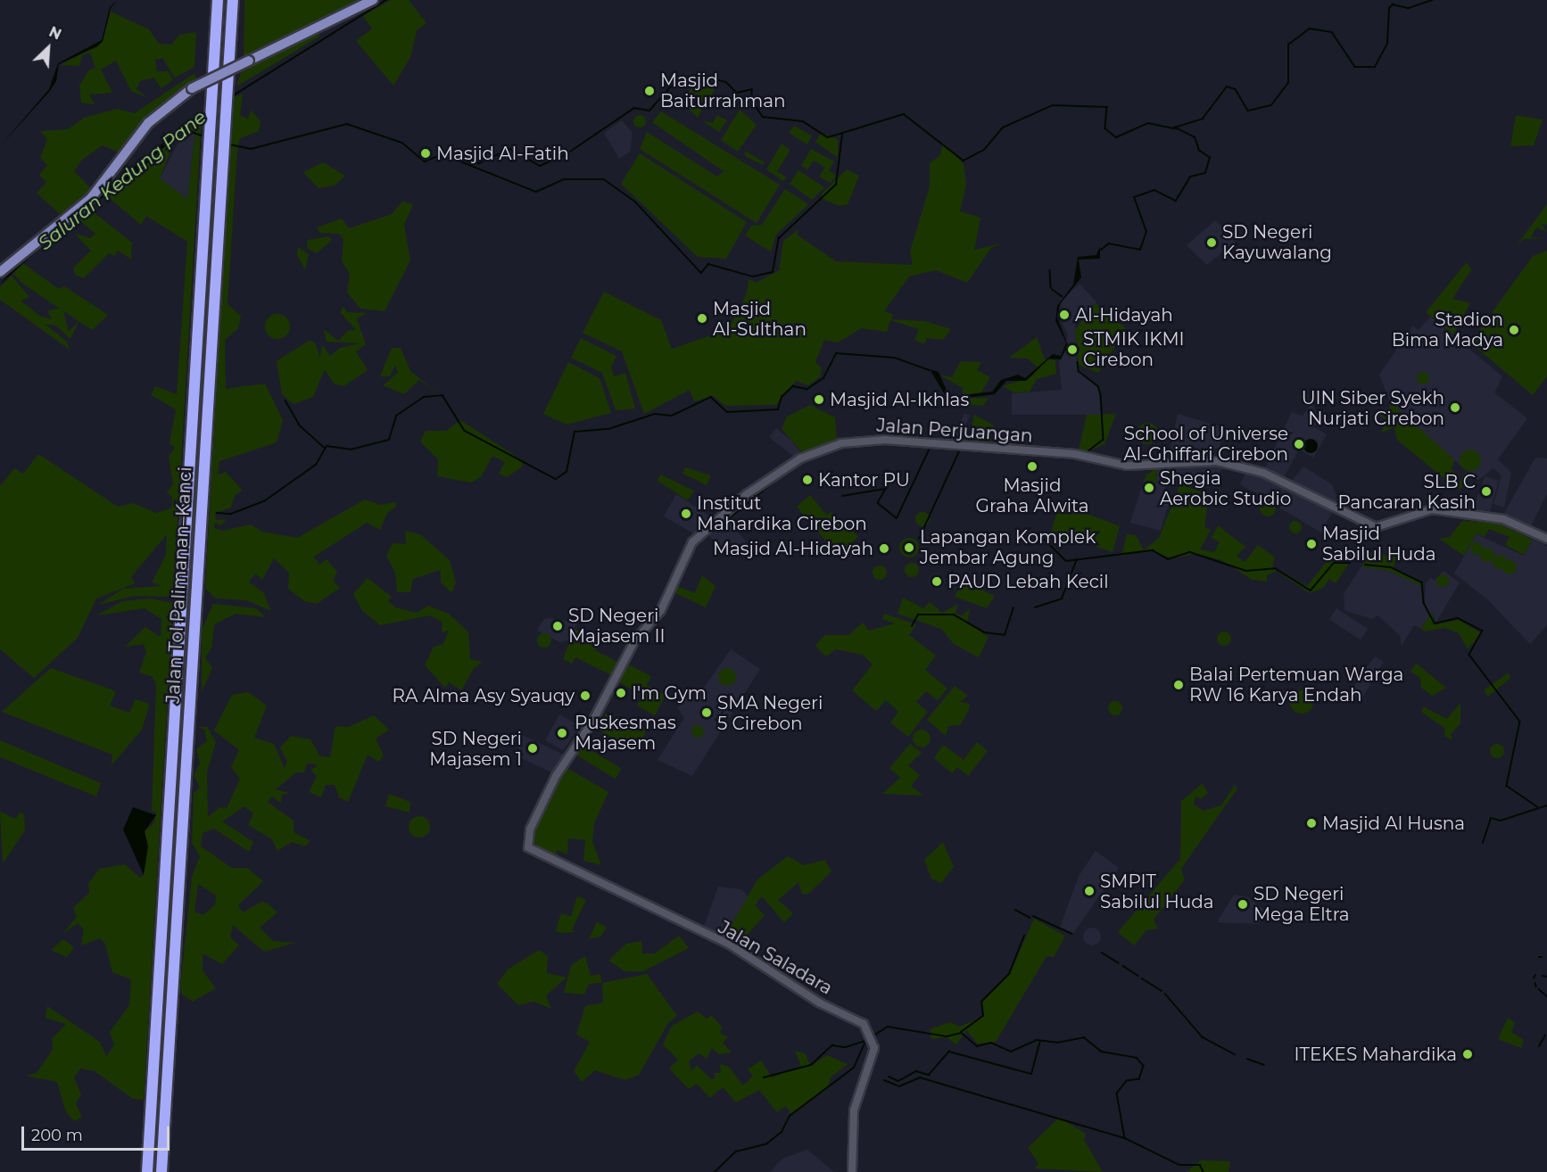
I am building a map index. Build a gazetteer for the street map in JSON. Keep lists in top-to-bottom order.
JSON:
{
  "streets": {
    "highway": ["Jalan Tol Palimanan–Kanci"],
    "street": ["Jalan Perjuangan", "Jalan Saladara"]
  },
  "crossings": [
    ["Jalan Perjuangan", "Jalan Saladara"]
  ],
  "water": ["Saluran Kedung Pane"],
  "places": [
    "Masjid Baiturrahman",
    "Masjid Al-Fatih",
    "SD Negeri Kayuwalang",
    "Al-Hidayah",
    "Masjid Al-Sulthan",
    "Stadion Bima Madya",
    "STMIK IKMI Cirebon",
    "Masjid Al-Ikhlas",
    "UIN Siber Syekh Nurjati Cirebon",
    "School of Universe Al-Ghiffari Cirebon",
    "Masjid Graha Alwita",
    "Kantor PU",
    "Shegia Aerobic Studio",
    "SLB C Pancaran Kasih",
    "Institut Mahardika Cirebon",
    "Masjid Sabilul Huda",
    "Lapangan Komplek Jembar Agung",
    "Masjid Al-Hidayah",
    "PAUD Lebah Kecil",
    "SD Negeri Majasem II",
    "Balai Pertemuan Warga RW 16 Karya Endah",
    "I'm Gym",
    "RA Alma Asy Syauqy",
    "SMA Negeri 5 Cirebon",
    "Puskesmas Majasem",
    "SD Negeri Majasem 1",
    "Masjid Al Husna",
    "SMPIT Sabilul Huda",
    "SD Negeri Mega Eltra",
    "ITEKES Mahardika"
  ],
  "scale_bar": "200 m",
  "north": "top right"
}
